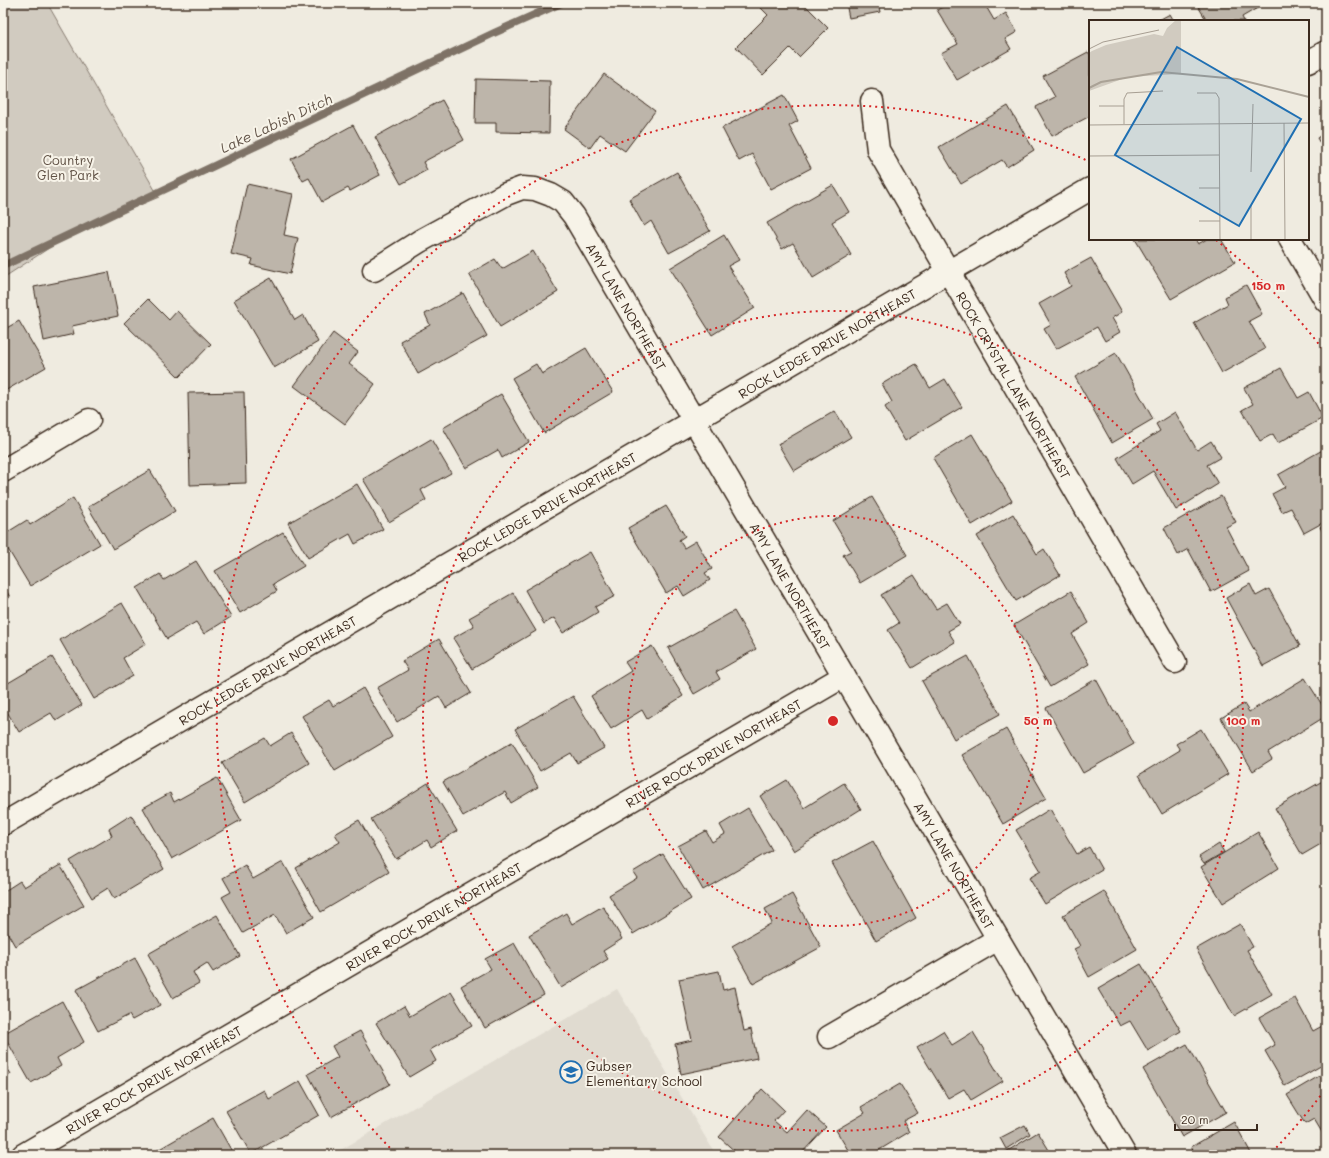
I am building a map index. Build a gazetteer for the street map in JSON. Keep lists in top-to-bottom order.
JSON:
{
  "streets": {
    "street": [
      "AMY LANE NORTHEAST",
      "ROCK LEDGE DRIVE NORTHEAST",
      "ROCK CRYSTAL LANE NORTHEAST",
      "RIVER ROCK DRIVE NORTHEAST"
    ]
  },
  "crossings": [
    ["AMY LANE NORTHEAST", "ROCK LEDGE DRIVE NORTHEAST"],
    ["AMY LANE NORTHEAST", "RIVER ROCK DRIVE NORTHEAST"],
    ["ROCK LEDGE DRIVE NORTHEAST", "ROCK CRYSTAL LANE NORTHEAST"]
  ],
  "water": ["Lake Labish Ditch"],
  "parks": ["Country Glen Park"],
  "places": {
    "school or university": ["Gubser Elementary School"]
  },
  "scale_bar": "20 m",
  "rings": ["150 m", "50 m", "100 m"]
}
